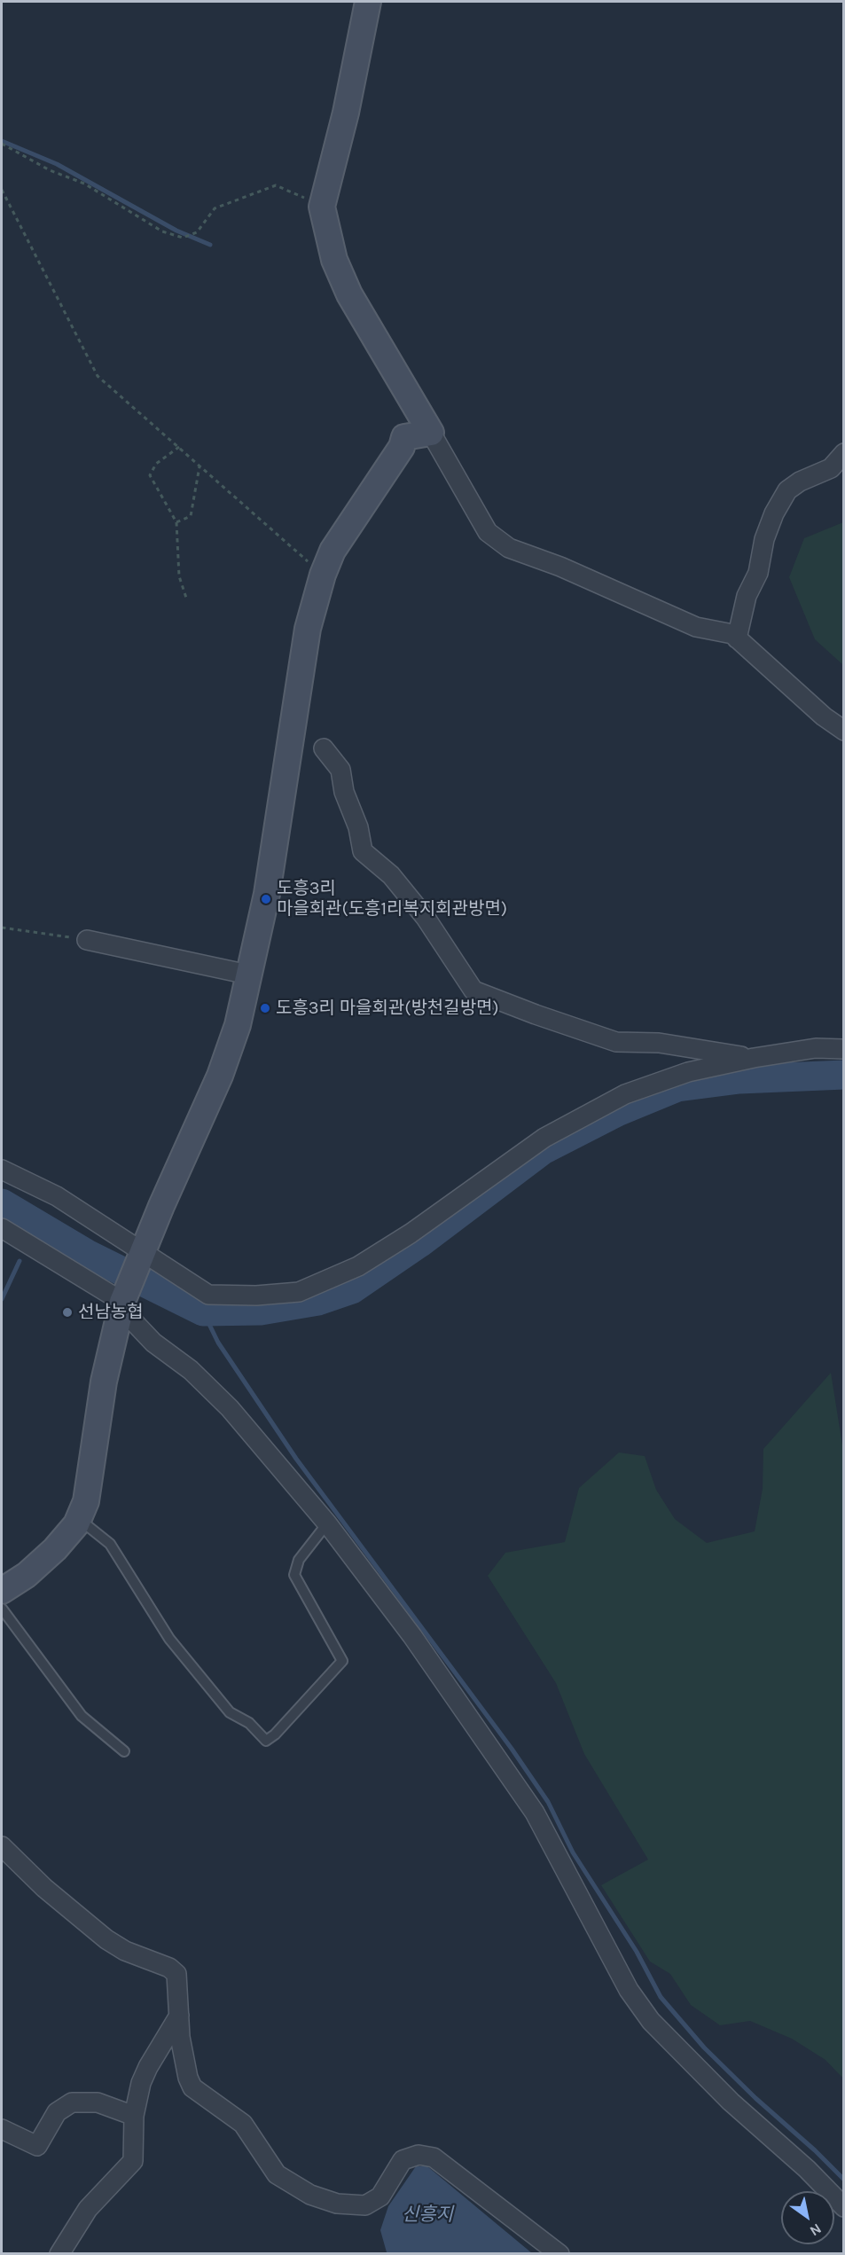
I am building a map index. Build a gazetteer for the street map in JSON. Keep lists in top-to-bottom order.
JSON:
{
  "water": ["신흥지"],
  "places": ["도흥3리 마을회관(도흥1리복지회관방면)", "도흥3리 마을회관(방천길방면)", "선남농협"],
  "north": "bottom right"
}
